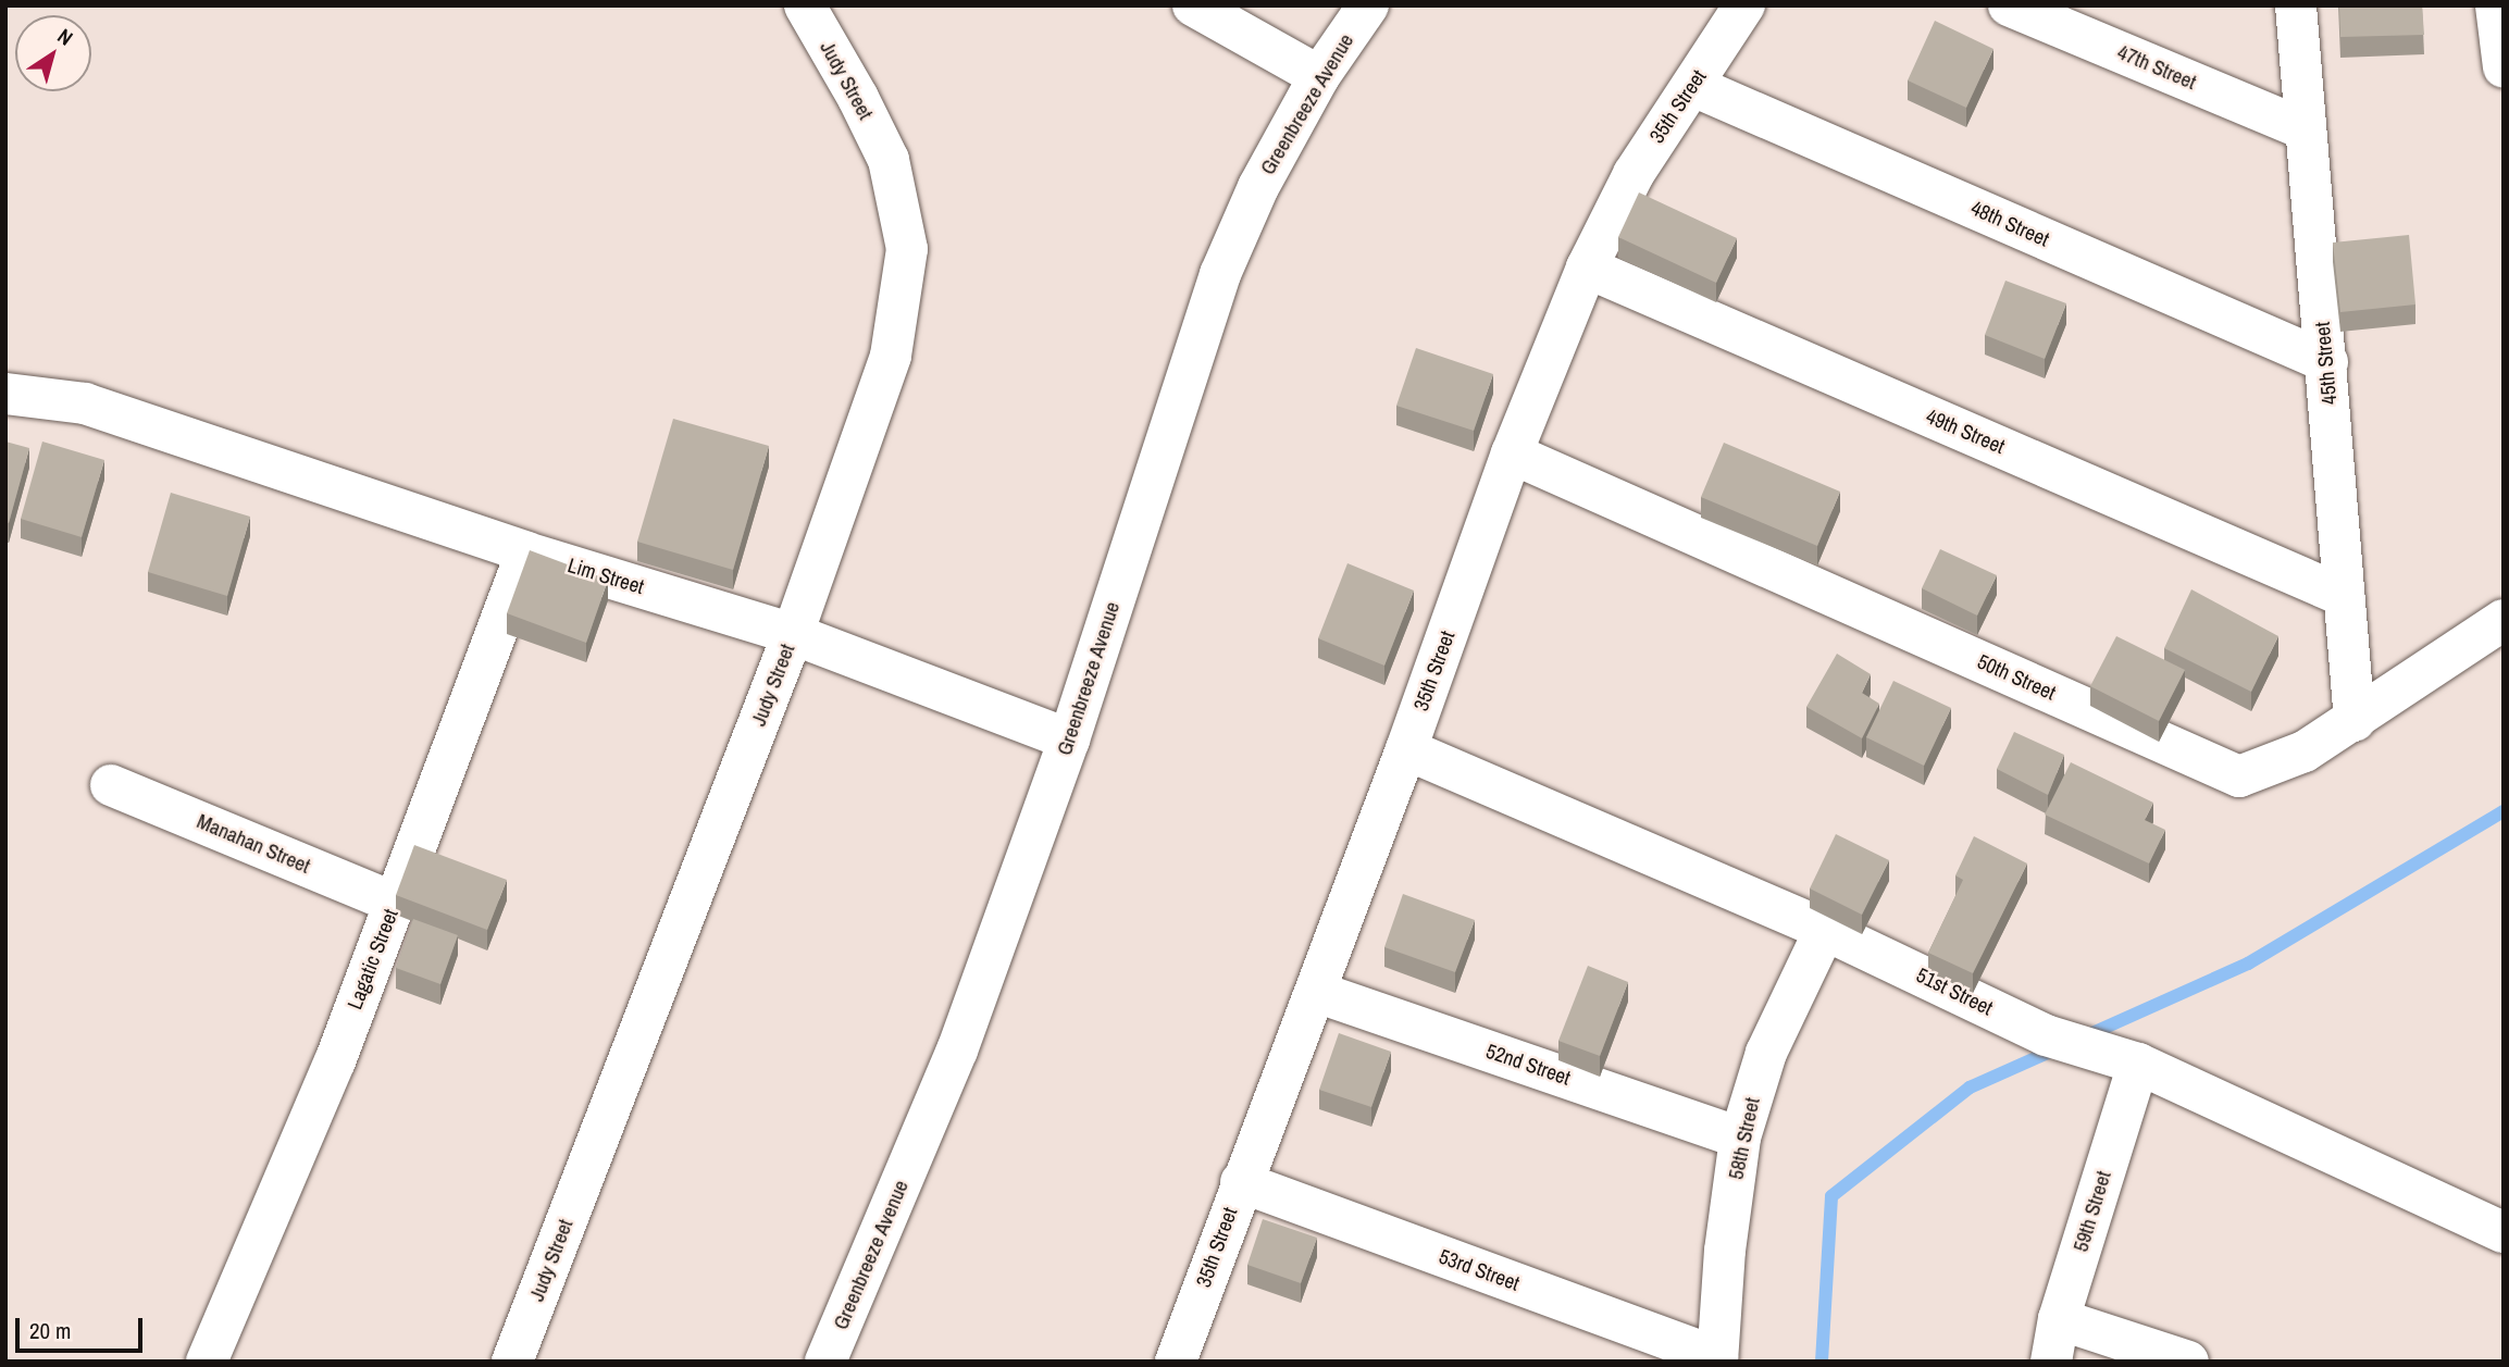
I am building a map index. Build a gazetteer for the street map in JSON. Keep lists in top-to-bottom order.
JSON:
{
  "streets": {
    "street": [
      "47th Street",
      "Judy Street",
      "Greenbreeze Avenue",
      "35th Street",
      "48th Street",
      "45th Street",
      "49th Street",
      "Lim Street",
      "50th Street",
      "Manahan Street",
      "Lagatic Street",
      "51st Street",
      "52nd Street",
      "58th Street",
      "59th Street",
      "53rd Street"
    ]
  },
  "crossings": [
    ["47th Street", "45th Street"],
    ["Judy Street", "Lim Street"],
    ["Greenbreeze Avenue", "Lim Street"],
    ["35th Street", "48th Street"],
    ["35th Street", "49th Street"],
    ["35th Street", "50th Street"],
    ["35th Street", "51st Street"],
    ["35th Street", "52nd Street"],
    ["35th Street", "53rd Street"],
    ["48th Street", "45th Street"],
    ["45th Street", "49th Street"],
    ["45th Street", "50th Street"],
    ["Lim Street", "Lagatic Street"],
    ["Manahan Street", "Lagatic Street"],
    ["51st Street", "58th Street"],
    ["51st Street", "59th Street"],
    ["52nd Street", "58th Street"],
    ["58th Street", "53rd Street"]
  ],
  "scale_bar": "20 m",
  "north": "top right"
}
